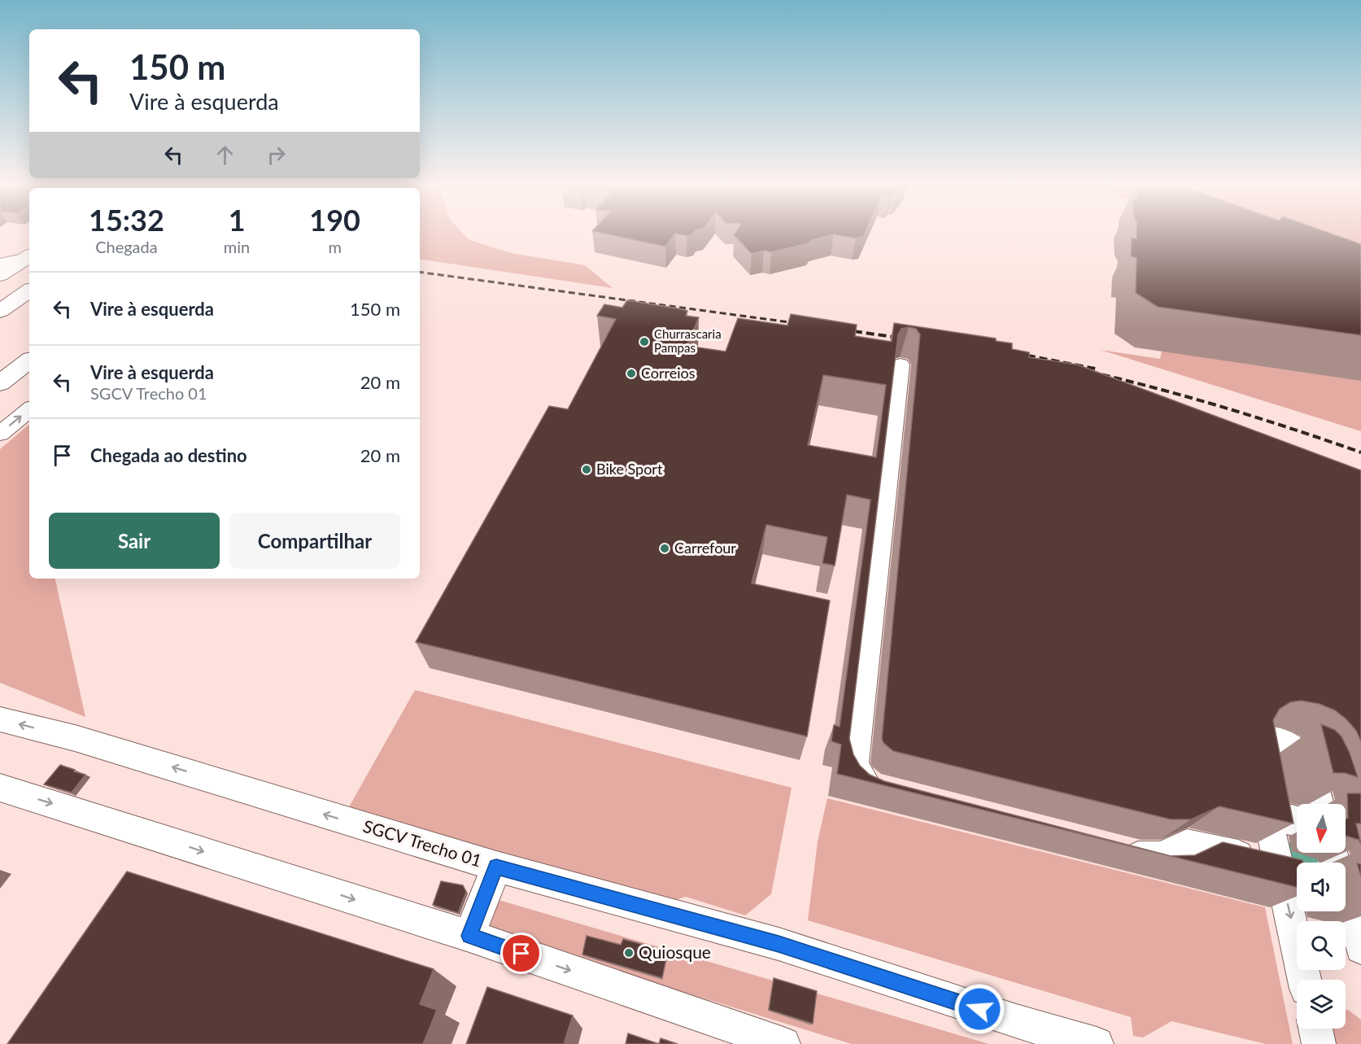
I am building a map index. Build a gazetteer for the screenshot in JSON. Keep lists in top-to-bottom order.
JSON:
{
  "streets": {
    "street": ["SGCV Trecho 01"]
  },
  "places": [
    "Churrascaria Pampas",
    "Correios",
    "Bike Sport",
    "Carrefour",
    "Quiosque"
  ],
  "north": "bottom",
  "page": {
    "turn": ["150 m", "Vire à esquerda"],
    "eta": [
      "15:32",
      "Chegada",
      "1",
      "min",
      "190",
      "m"
    ],
    "list": [
      {
        "name": "Vire à esquerda",
        "value": "150 m"
      },
      {
        "name": "Vire à esquerda",
        "note": "SGCV Trecho 01",
        "value": "20 m"
      },
      {
        "name": "Chegada ao destino",
        "value": "20 m"
      }
    ],
    "buttons": ["Sair", "Compartilhar"]
  }
}
